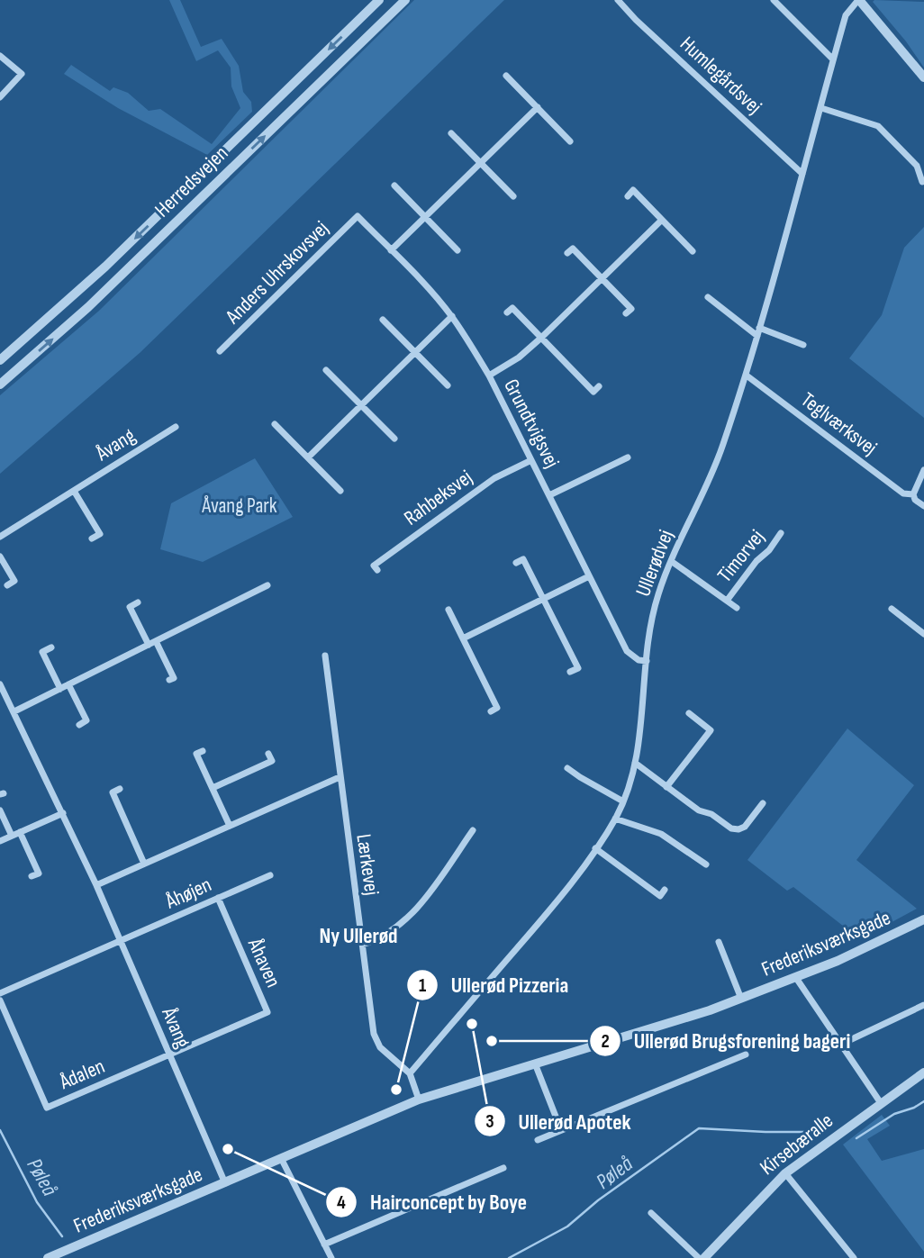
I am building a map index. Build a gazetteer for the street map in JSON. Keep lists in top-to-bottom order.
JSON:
{
  "streets": {
    "street": [
      "Humlegårdsvej",
      "Herredsvejen",
      "Anders Uhrskovsvej",
      "Grundtvigsvej",
      "Teglværksvej",
      "Åvang",
      "Rahbeksvej",
      "Timorvej",
      "Ullerødvej",
      "Lærkevej",
      "Åhøjen",
      "Frederiksværksgade",
      "Åhaven",
      "Ådalen",
      "Kirsebæralle"
    ]
  },
  "crossings": [
    ["Humlegårdsvej", "Ullerødvej"],
    ["Anders Uhrskovsvej", "Grundtvigsvej"],
    ["Grundtvigsvej", "Rahbeksvej"],
    ["Grundtvigsvej", "Ullerødvej"],
    ["Teglværksvej", "Ullerødvej"],
    ["Åvang", "Åhøjen"],
    ["Åvang", "Frederiksværksgade"],
    ["Åvang", "Åhaven"],
    ["Åvang", "Ådalen"],
    ["Timorvej", "Ullerødvej"],
    ["Ullerødvej", "Lærkevej"],
    ["Lærkevej", "Frederiksværksgade"],
    ["Åhøjen", "Åhaven"],
    ["Åhaven", "Ådalen"]
  ],
  "districts": ["Ny Ullerød"],
  "water": ["Pøleå"],
  "parks": ["Åvang Park"],
  "places": [
    "Ullerød Apotek",
    "Ullerød Brugsforening bageri",
    "Ullerød Pizzeria",
    "Hairconcept by Boye"
  ]
}
